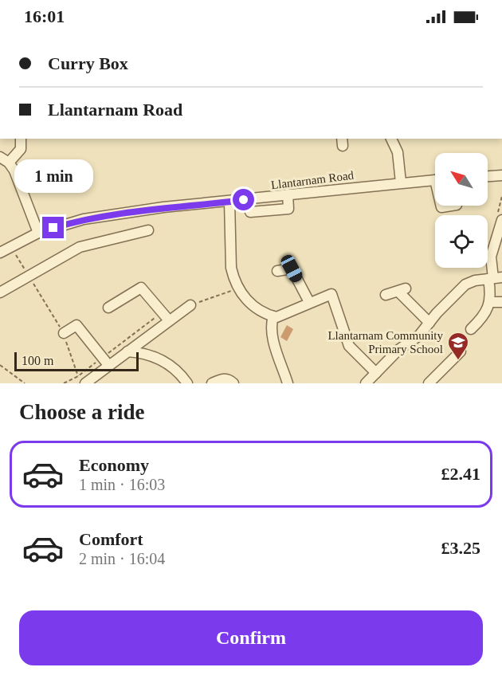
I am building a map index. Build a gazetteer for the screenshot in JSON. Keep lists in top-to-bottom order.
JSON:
{
  "streets": {
    "street": ["Llantarnam Road"]
  },
  "places": {
    "school or university": ["Llantarnam Community Primary School"]
  },
  "scale_bar": "100 m",
  "north": "top left",
  "page": {
    "status": "16:01",
    "banner": ["Curry Box", "Llantarnam Road"],
    "bubble": "1 min",
    "scale": "100 m",
    "heading": "Choose a ride",
    "list": [
      {
        "name": "Economy",
        "note": "1 min · 16:03",
        "value": "£2.41"
      },
      {
        "name": "Comfort",
        "note": "2 min · 16:04",
        "value": "£3.25"
      }
    ],
    "buttons": "Confirm"
  }
}
